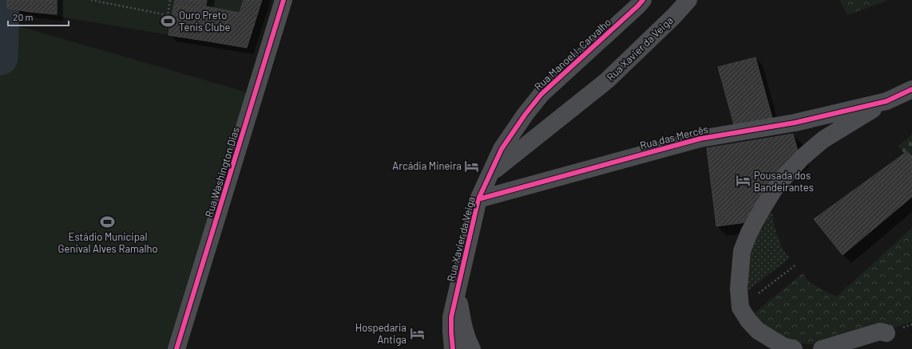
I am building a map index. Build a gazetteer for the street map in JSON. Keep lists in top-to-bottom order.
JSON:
{
  "streets": {
    "street": [
      "Rua Xavier da Veiga",
      "Rua Manoel I. Carvalho",
      "Rua das Mercês",
      "Rua Washington Dias"
    ]
  },
  "crossings": [
    ["Rua Xavier da Veiga", "Rua Manoel I. Carvalho"],
    ["Rua Xavier da Veiga", "Rua das Mercês"]
  ],
  "places": {
    "sports": ["Ouro Preto Tenis Clube", "Estádio Municipal Genival Alves Ramalho"],
    "hotel": ["Arcádia Mineira", "Pousada dos Bandeirantes", "Hospedaria Antiga"]
  },
  "scale_bar": "20 m"
}
